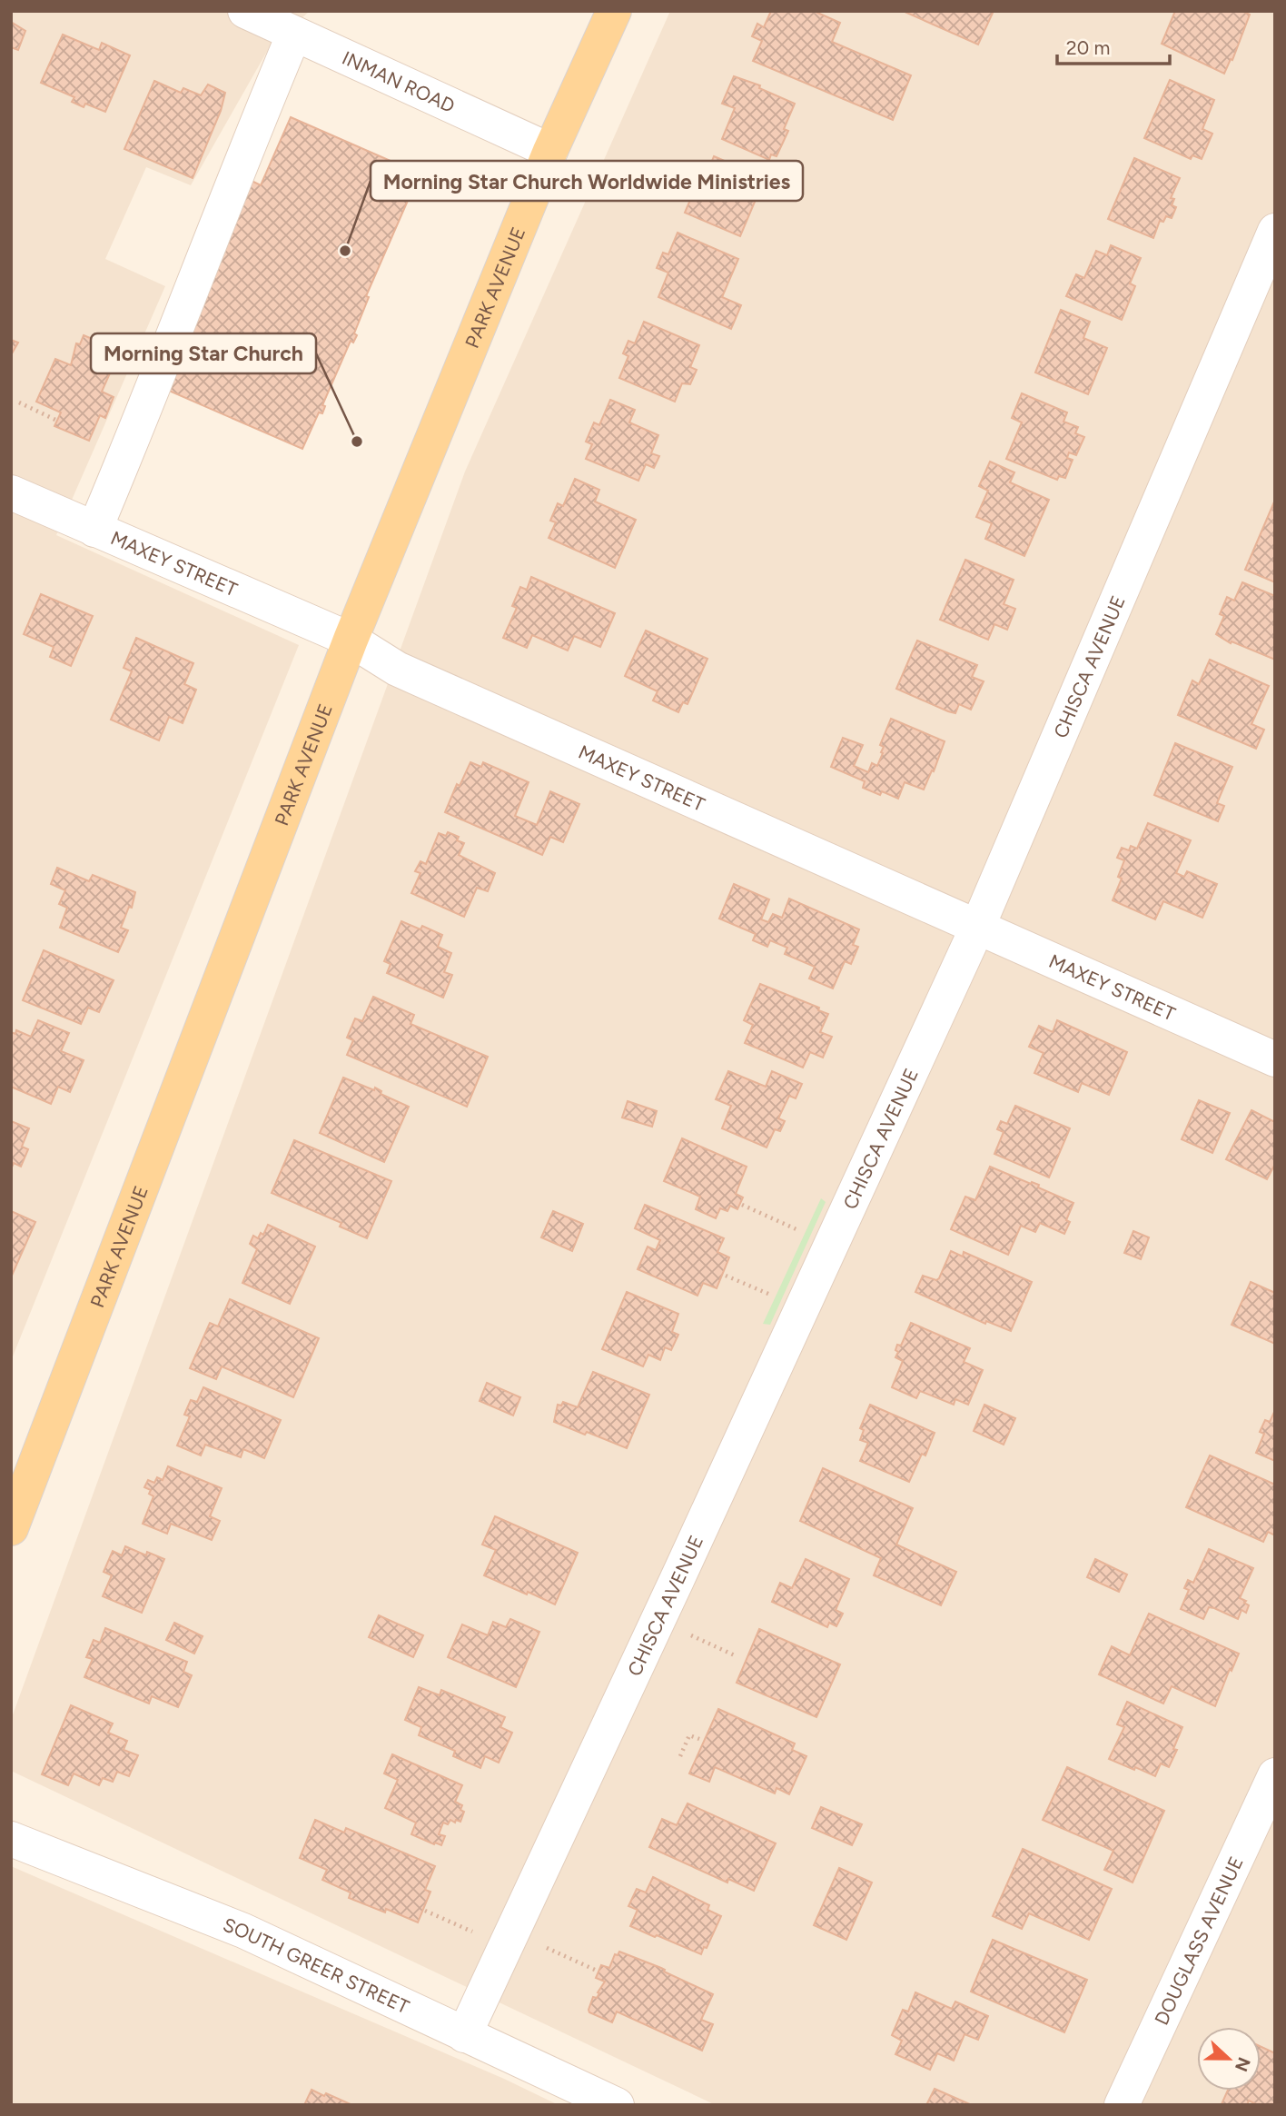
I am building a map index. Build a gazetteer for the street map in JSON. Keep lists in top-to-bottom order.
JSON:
{
  "streets": {
    "main road": ["PARK AVENUE"],
    "street": [
      "INMAN ROAD",
      "MAXEY STREET",
      "CHISCA AVENUE",
      "DOUGLASS AVENUE",
      "SOUTH GREER STREET"
    ]
  },
  "crossings": [
    ["INMAN ROAD", "PARK AVENUE"],
    ["PARK AVENUE", "MAXEY STREET"],
    ["MAXEY STREET", "CHISCA AVENUE"],
    ["CHISCA AVENUE", "SOUTH GREER STREET"]
  ],
  "places": ["Morning Star Church Worldwide Ministries", "Morning Star Church"],
  "scale_bar": "20 m",
  "north": "right"
}
